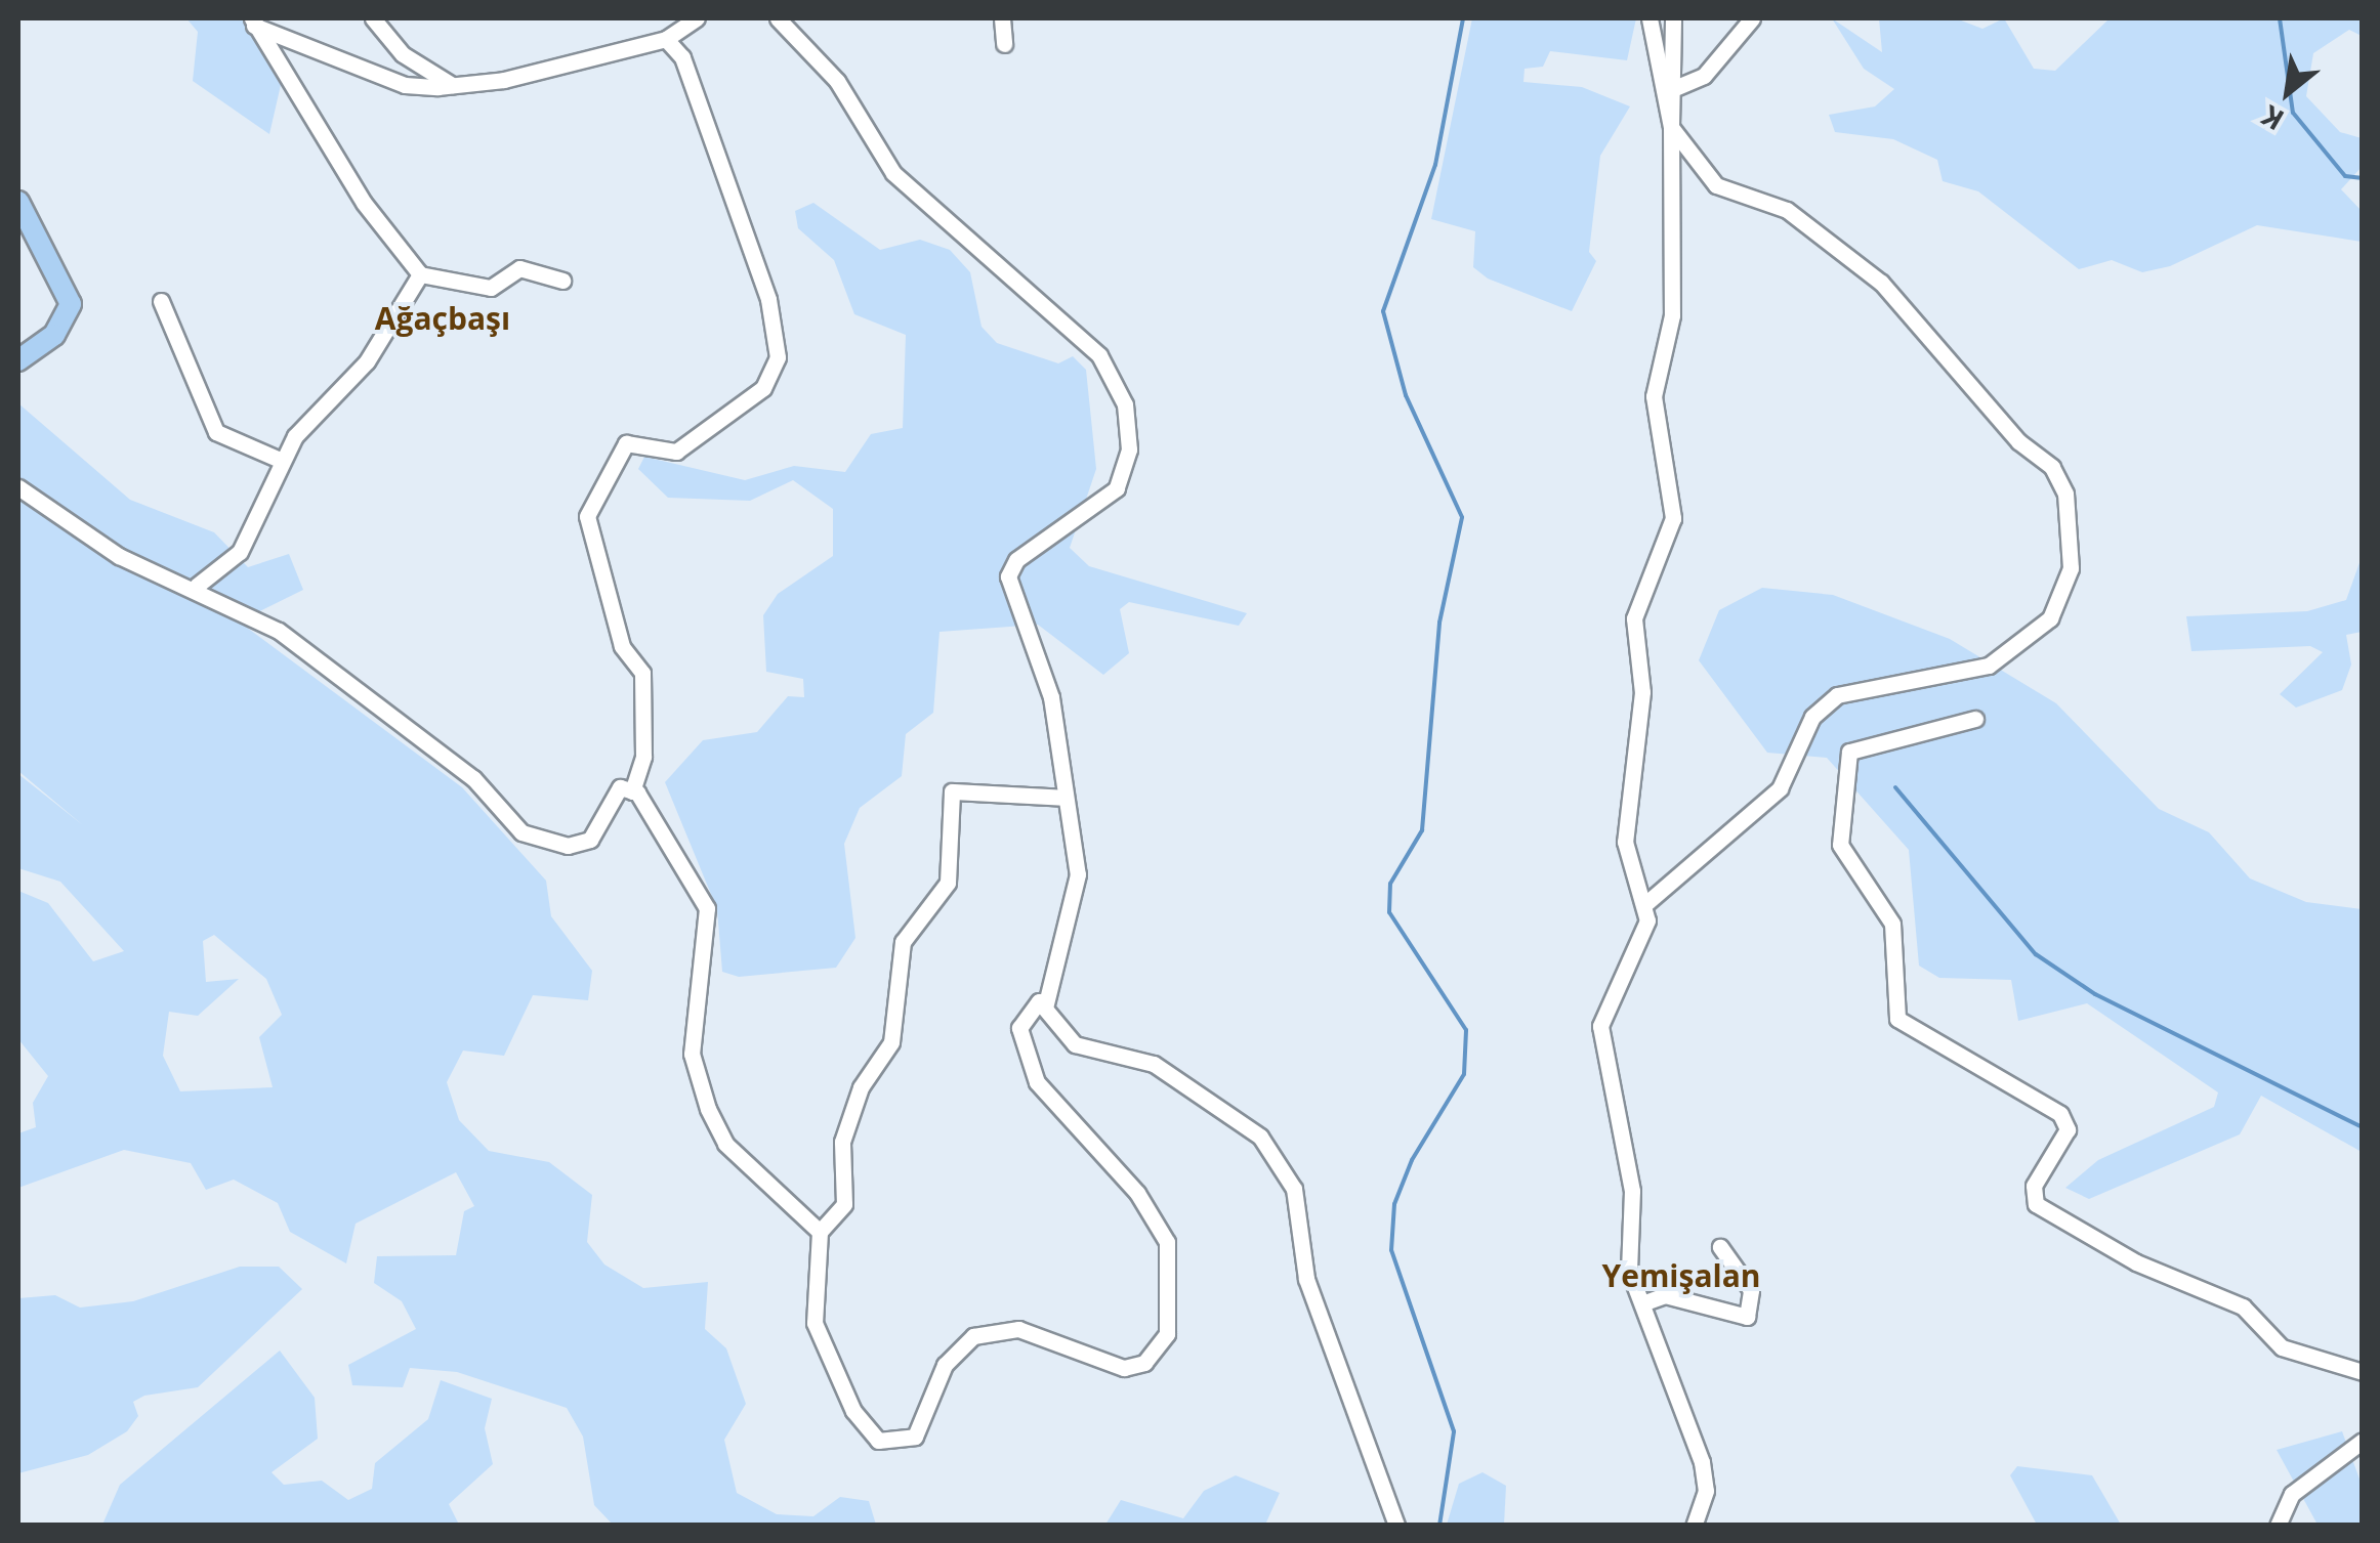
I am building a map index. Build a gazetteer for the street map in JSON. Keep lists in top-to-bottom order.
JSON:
{
  "districts": ["Ağaçbaşı", "Yemişalan"],
  "north": "bottom left"
}
